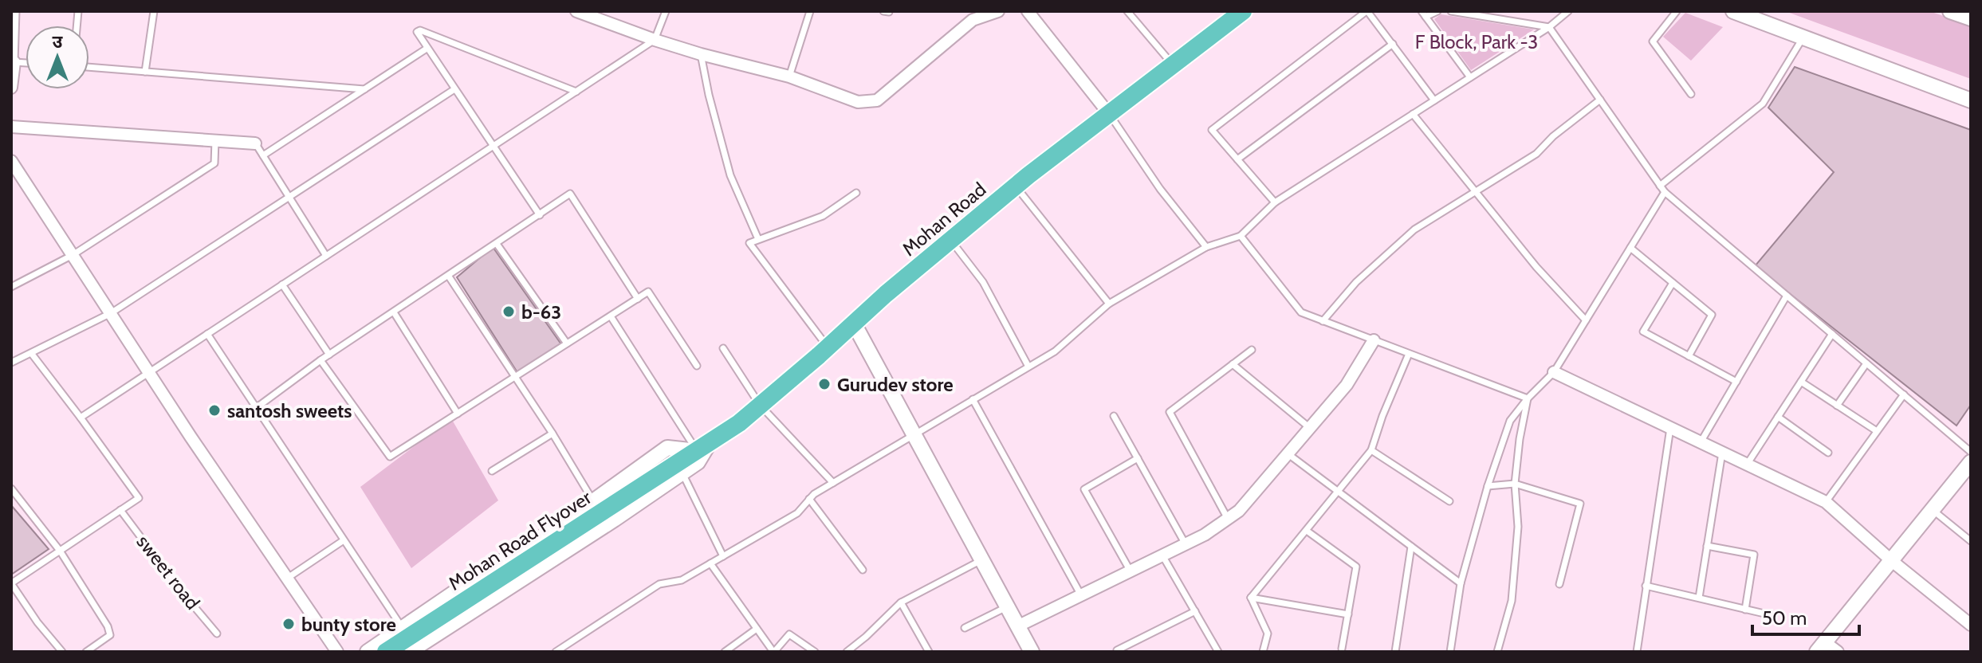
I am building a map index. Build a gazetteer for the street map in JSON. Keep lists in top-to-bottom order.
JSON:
{
  "streets": {
    "main road": ["Mohan Road", "Mohan Road Flyover"],
    "lane": ["sweet road"]
  },
  "crossings": [
    ["Mohan Road", "Mohan Road Flyover"]
  ],
  "parks": ["F Block, Park -3"],
  "places": [
    "b-63",
    "Gurudev store",
    "santosh sweets",
    "bunty store"
  ],
  "scale_bar": "50 m",
  "north": "top"
}
